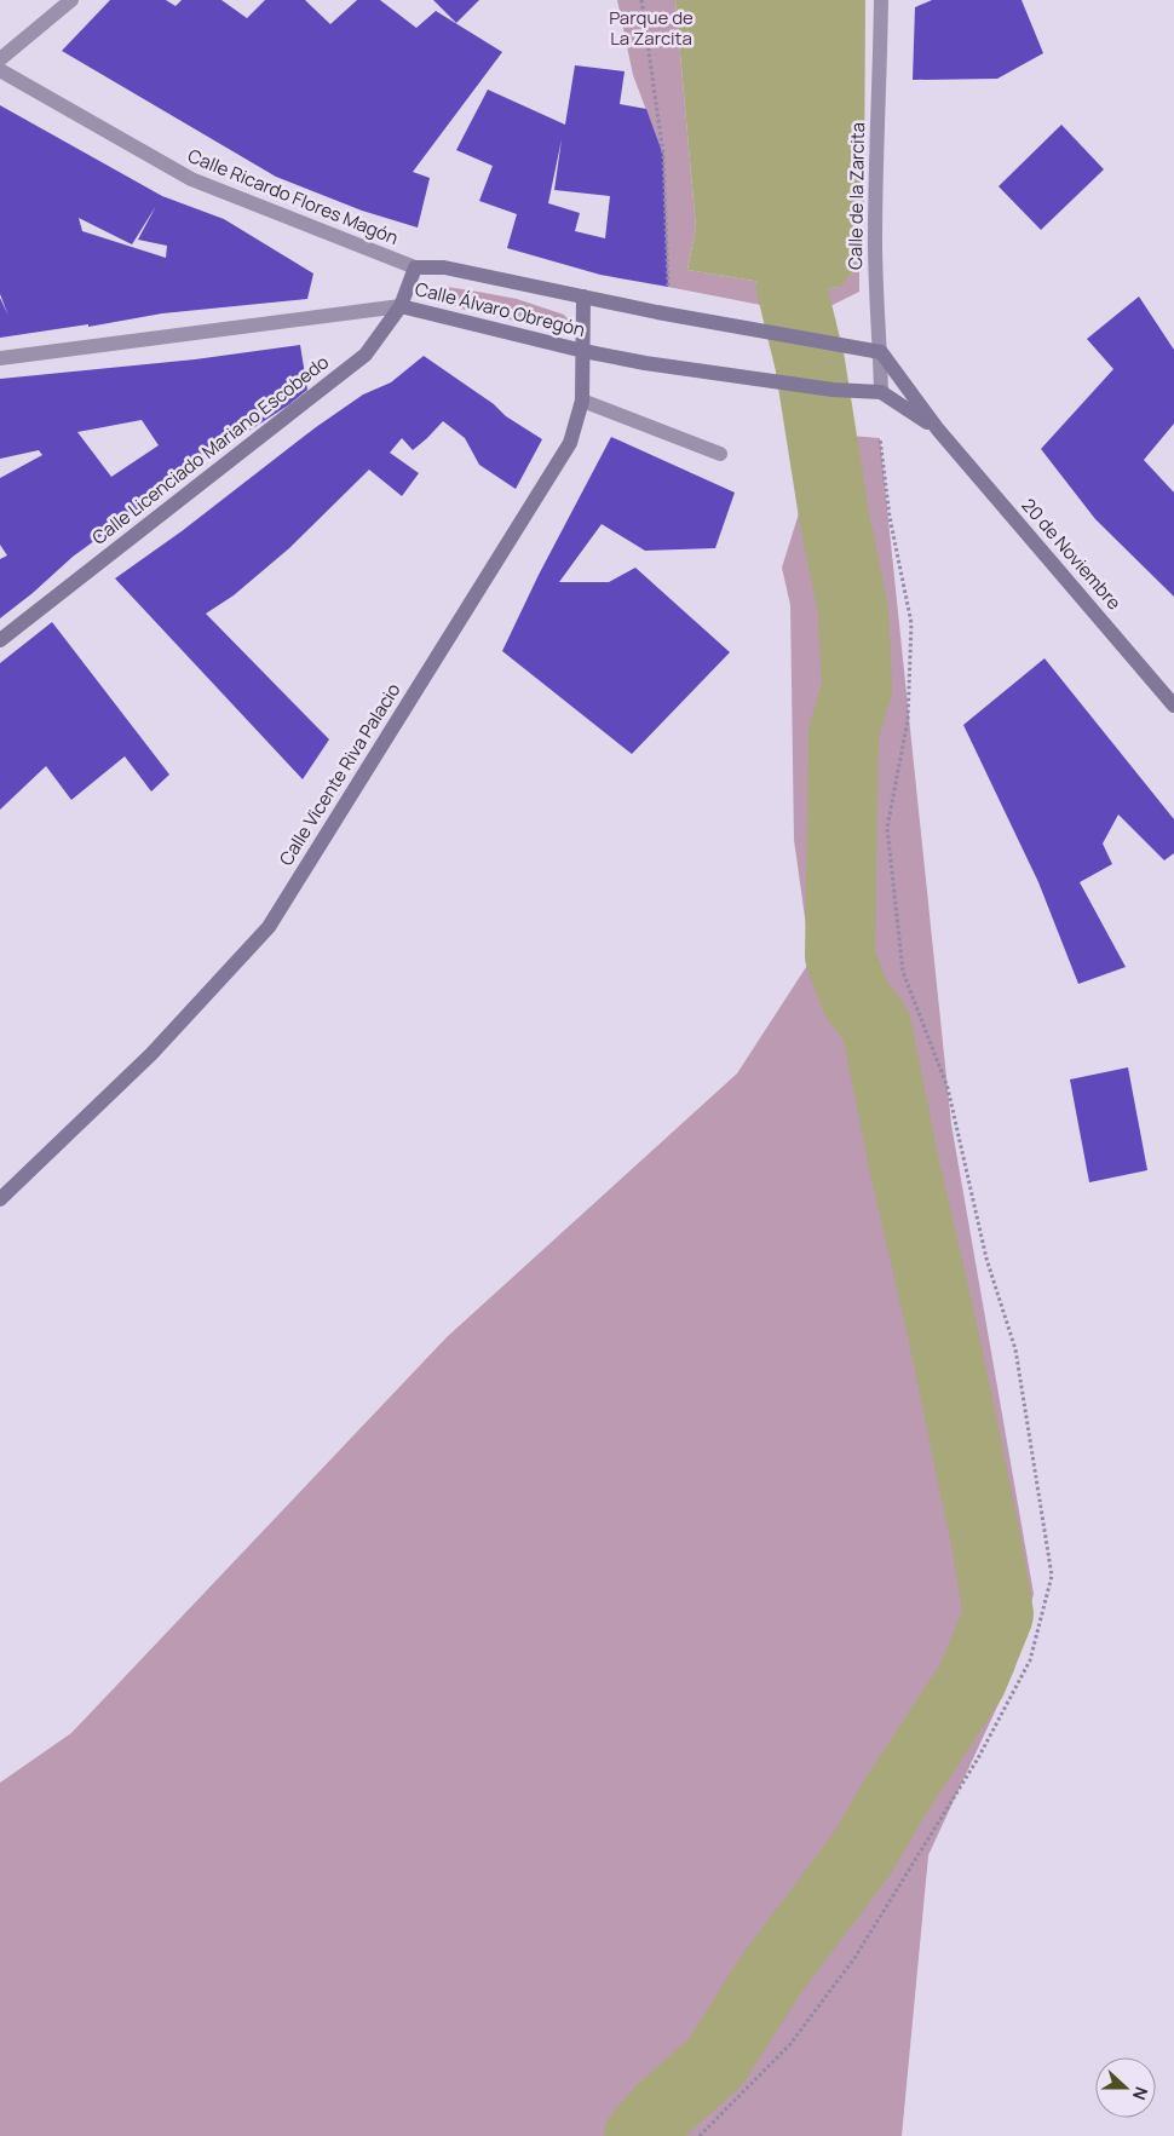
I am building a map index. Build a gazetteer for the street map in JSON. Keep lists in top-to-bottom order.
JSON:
{
  "streets": {
    "main road": [
      "Calle Álvaro Obregón",
      "Calle Licenciado Mariano Escobedo",
      "20 de Noviembre",
      "Calle Vicente Riva Palacio"
    ],
    "street": ["Calle de la Zarcita", "Calle Ricardo Flores Magón"]
  },
  "crossings": [
    ["Calle de la Zarcita", "Calle Álvaro Obregón"],
    ["Calle Ricardo Flores Magón", "Calle Álvaro Obregón"],
    ["Calle Ricardo Flores Magón", "Calle Licenciado Mariano Escobedo"],
    ["Calle Álvaro Obregón", "Calle Licenciado Mariano Escobedo"],
    ["Calle Álvaro Obregón", "Calle Vicente Riva Palacio"]
  ],
  "parks": ["Parque de La Zarcita"],
  "north": "right"
}
